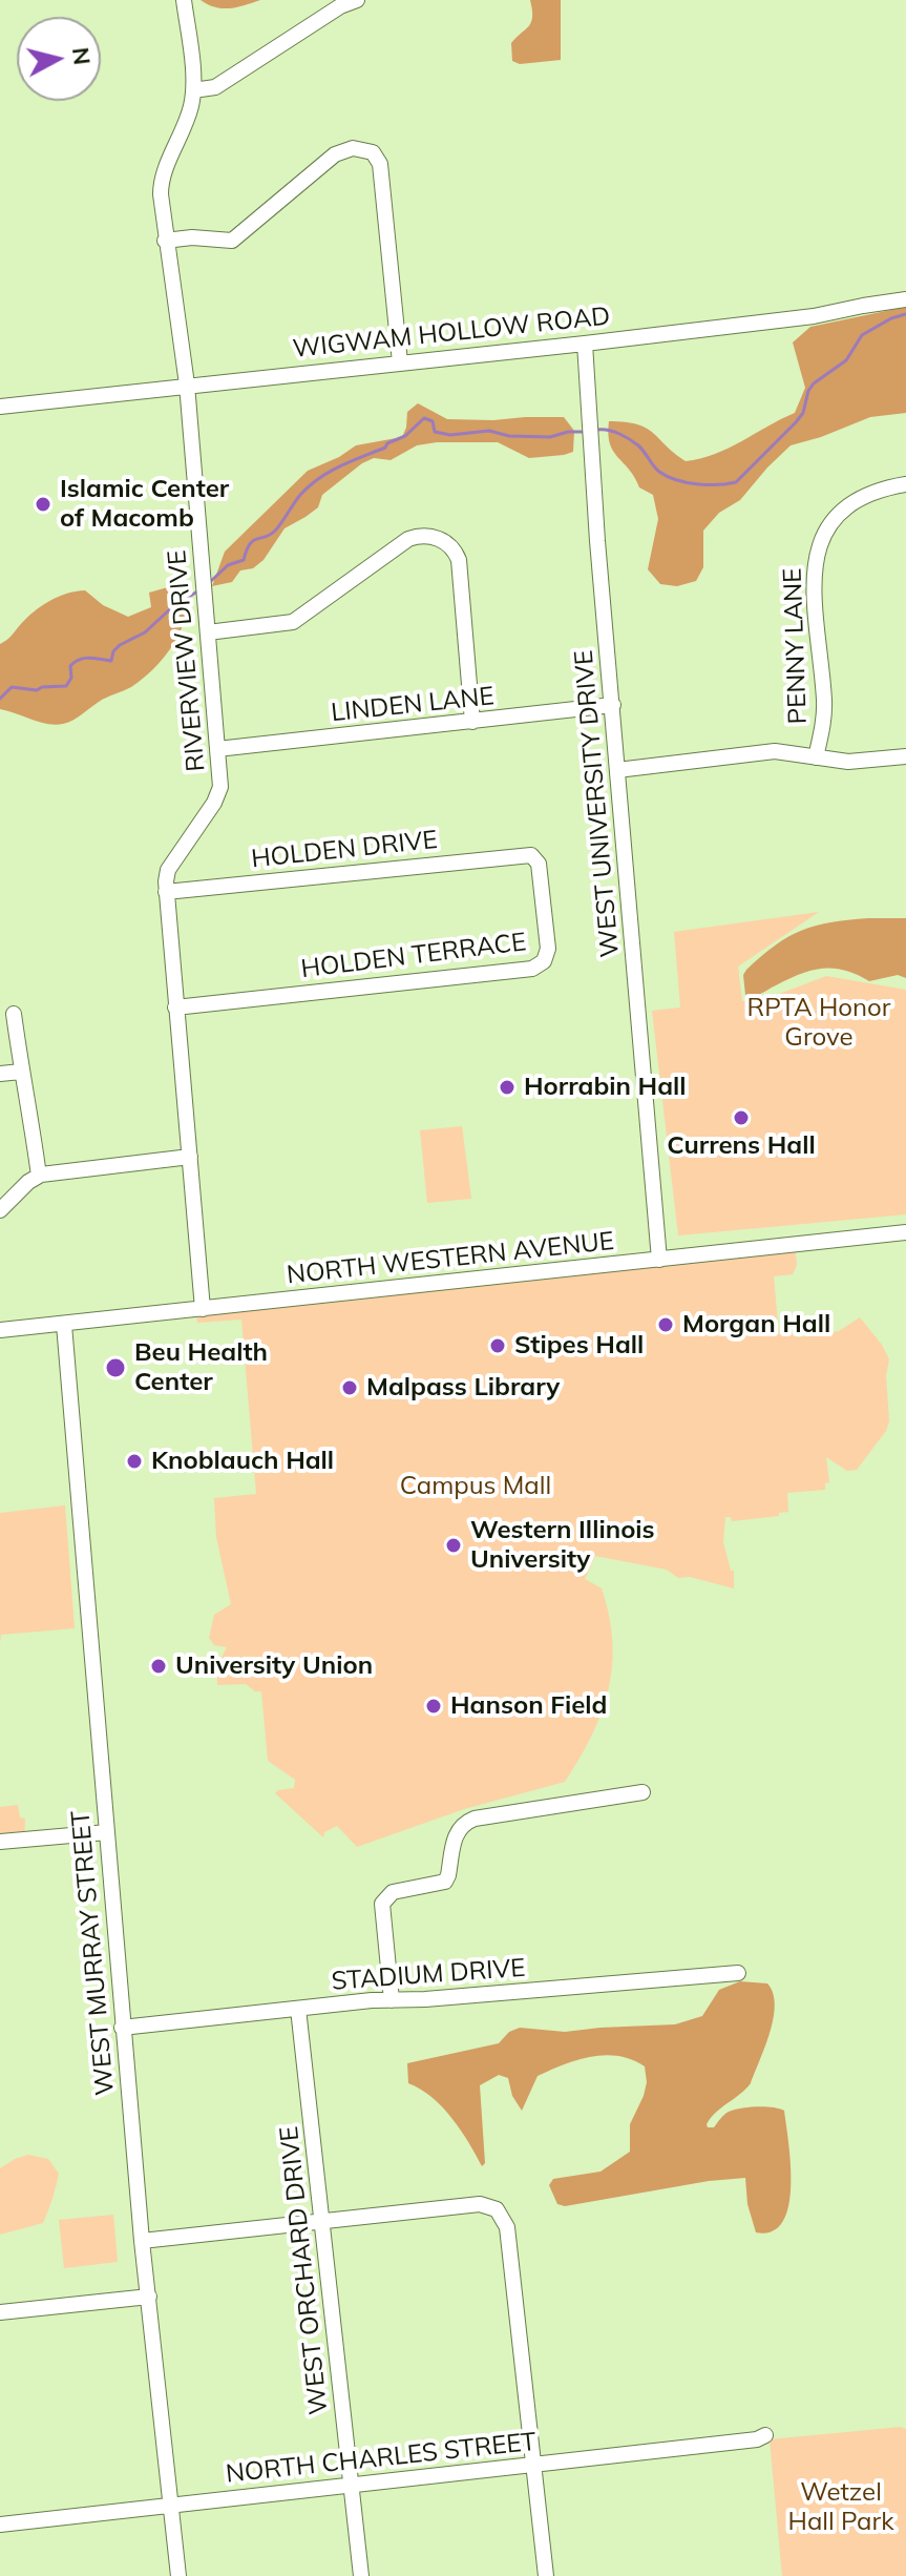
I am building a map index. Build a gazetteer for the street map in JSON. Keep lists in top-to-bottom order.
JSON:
{
  "streets": {
    "street": [
      "WIGWAM HOLLOW ROAD",
      "PENNY LANE",
      "RIVERVIEW DRIVE",
      "LINDEN LANE",
      "WEST UNIVERSITY DRIVE",
      "HOLDEN DRIVE",
      "HOLDEN TERRACE",
      "NORTH WESTERN AVENUE",
      "WEST MURRAY STREET",
      "STADIUM DRIVE",
      "WEST ORCHARD DRIVE",
      "NORTH CHARLES STREET"
    ]
  },
  "crossings": [
    ["WIGWAM HOLLOW ROAD", "RIVERVIEW DRIVE"],
    ["WIGWAM HOLLOW ROAD", "WEST UNIVERSITY DRIVE"],
    ["RIVERVIEW DRIVE", "LINDEN LANE"],
    ["RIVERVIEW DRIVE", "HOLDEN DRIVE"],
    ["RIVERVIEW DRIVE", "HOLDEN TERRACE"],
    ["RIVERVIEW DRIVE", "NORTH WESTERN AVENUE"],
    ["LINDEN LANE", "WEST UNIVERSITY DRIVE"],
    ["WEST UNIVERSITY DRIVE", "NORTH WESTERN AVENUE"],
    ["HOLDEN DRIVE", "HOLDEN TERRACE"],
    ["NORTH WESTERN AVENUE", "WEST MURRAY STREET"],
    ["WEST MURRAY STREET", "STADIUM DRIVE"],
    ["WEST MURRAY STREET", "NORTH CHARLES STREET"],
    ["STADIUM DRIVE", "WEST ORCHARD DRIVE"],
    ["WEST ORCHARD DRIVE", "NORTH CHARLES STREET"]
  ],
  "parks": ["RPTA Honor Grove", "Campus Mall", "Wetzel Hall Park"],
  "places": [
    "Islamic Center of Macomb",
    "Horrabin Hall",
    "Currens Hall",
    "Morgan Hall",
    "Stipes Hall",
    "Beu Health Center",
    "Malpass Library",
    "Knoblauch Hall",
    "Western Illinois University",
    "University Union",
    "Hanson Field"
  ],
  "north": "right"
}
